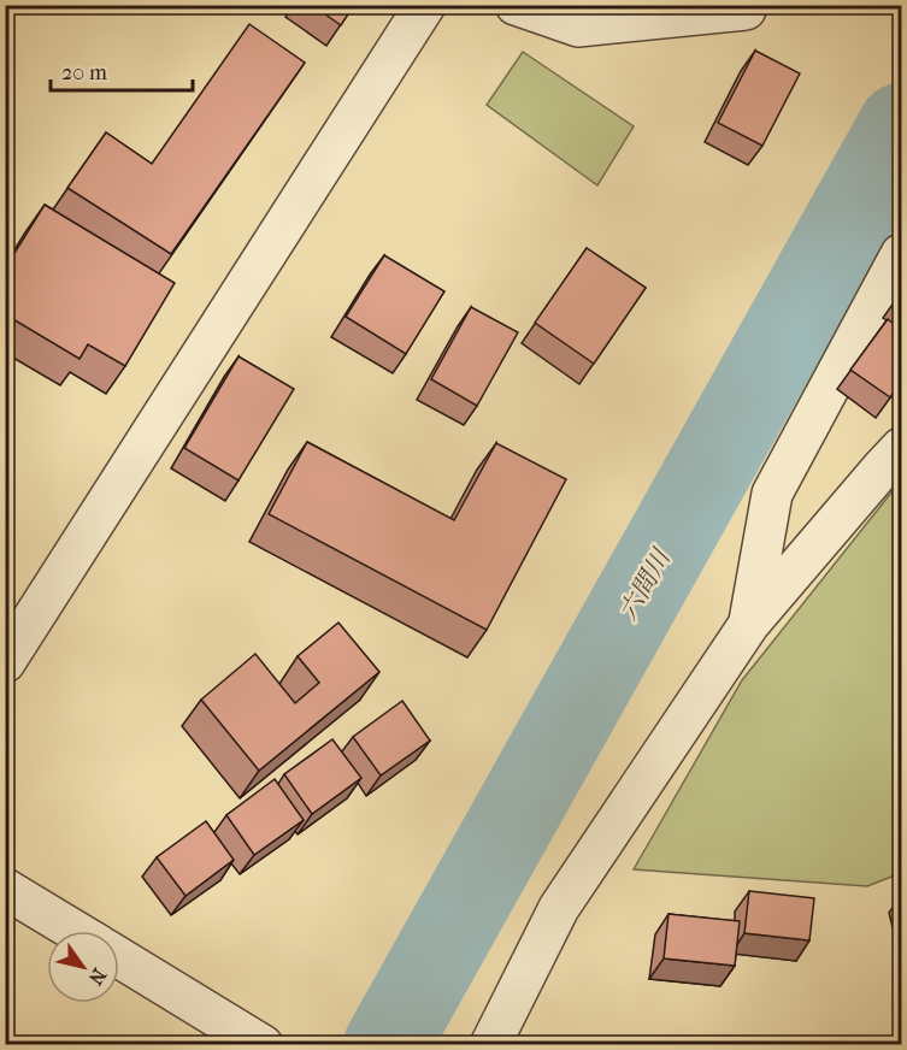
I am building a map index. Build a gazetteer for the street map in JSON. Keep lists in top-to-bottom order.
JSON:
{
  "water": ["六間川"],
  "scale_bar": "20 m",
  "north": "bottom right"
}
